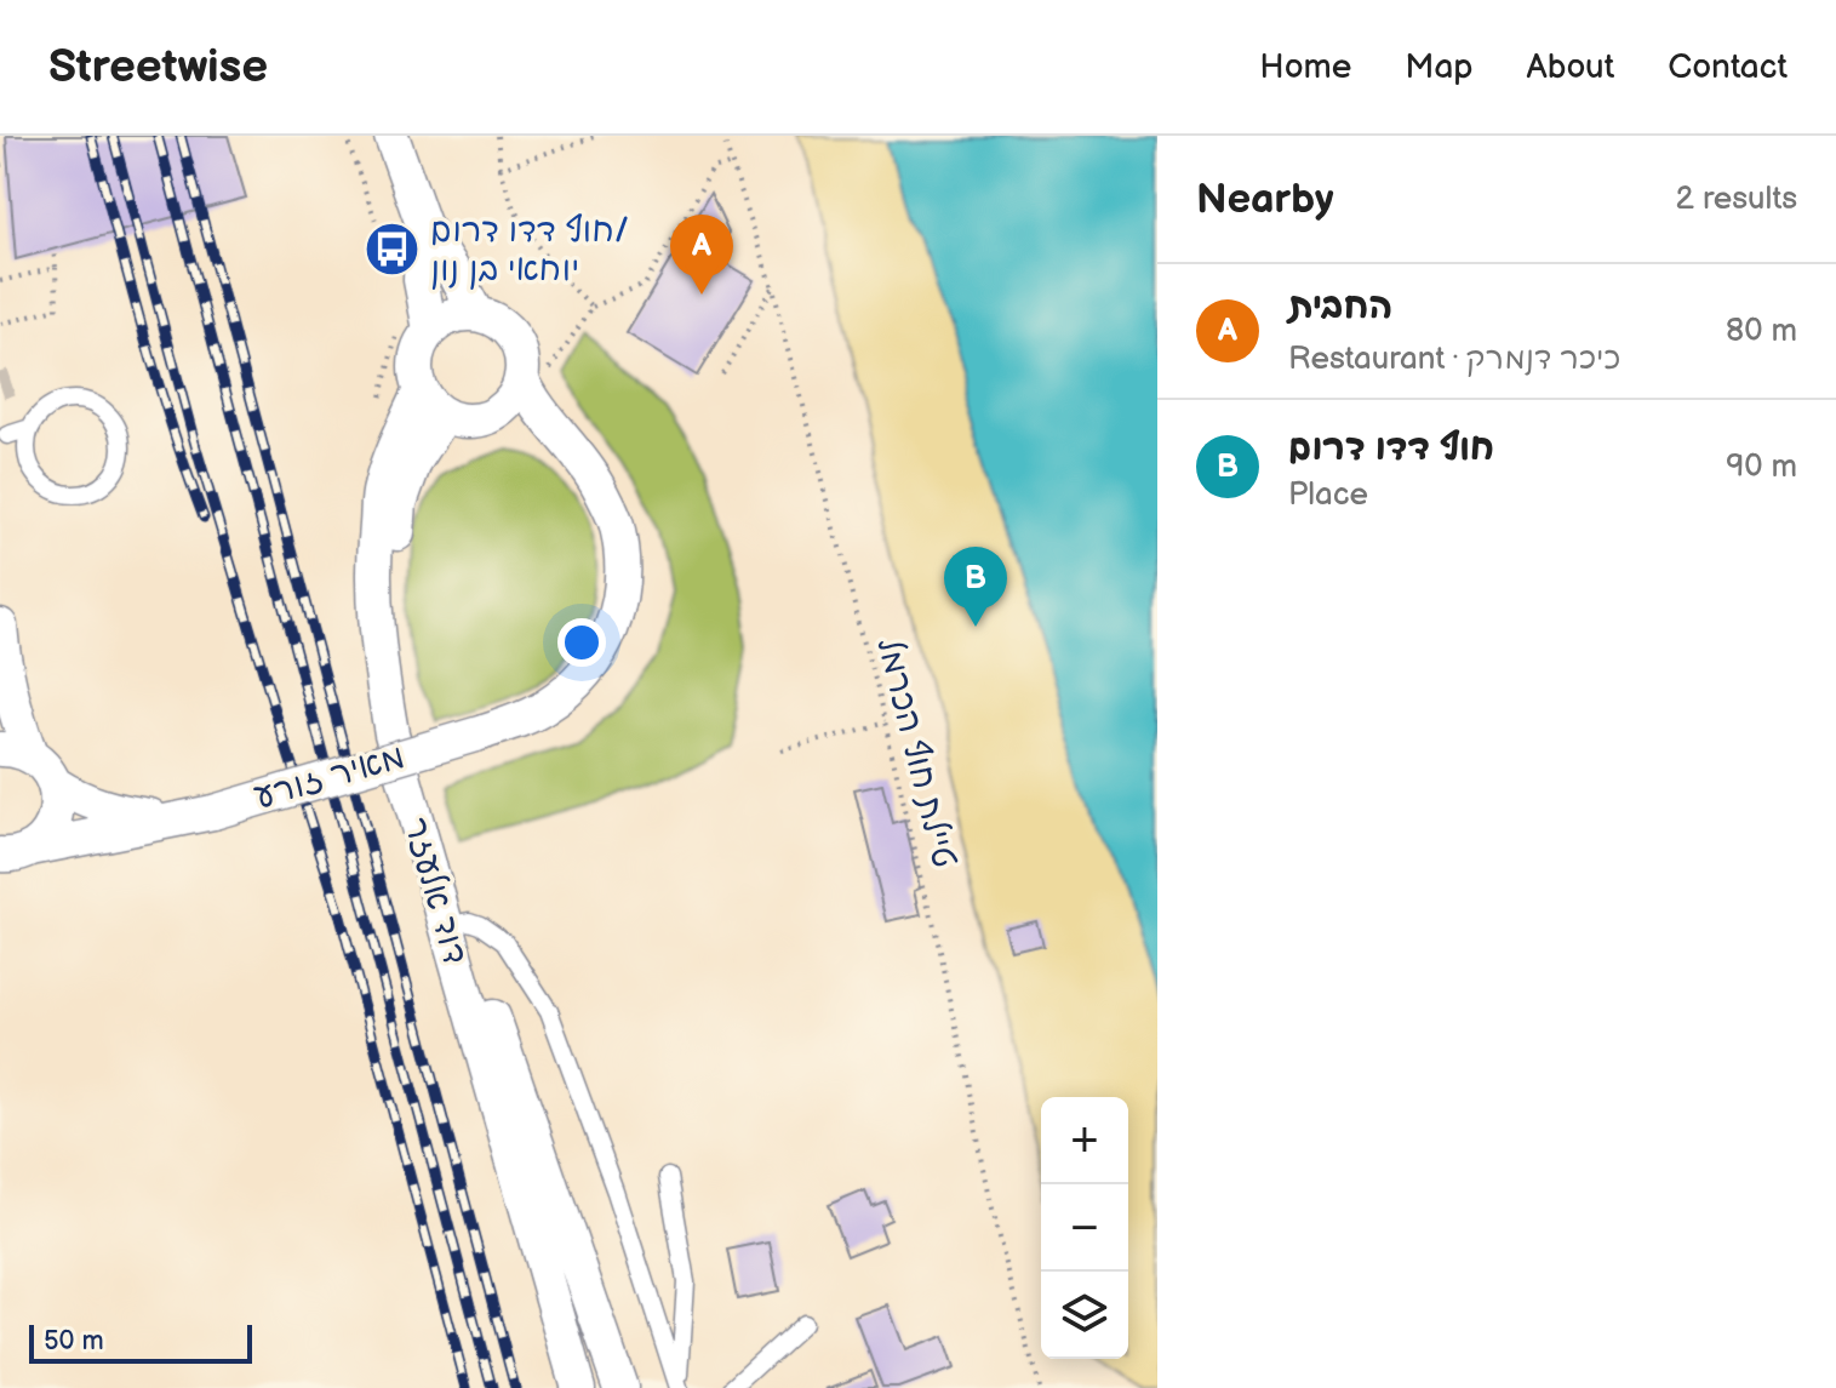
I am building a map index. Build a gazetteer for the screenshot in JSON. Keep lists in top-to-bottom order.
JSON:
{
  "streets": {
    "street": ["מאיר זורע", "דוד אלעזר"],
    "path": ["טיילת חוף הכרמל"]
  },
  "places": {
    "bus stop": ["חוף דדו דרום/ יוחאי בן נון"]
  },
  "scale_bar": "50 m",
  "page": {
    "header": "Streetwise",
    "nav": [
      "Home",
      "Map",
      "About",
      "Contact"
    ],
    "heading": ["Nearby", "2 results"],
    "pins": ["A", "B"],
    "list": [
      {
        "mark": "A",
        "name": "החבית",
        "note": "Restaurant · כיכר דנמרק",
        "value": "80 m"
      },
      {
        "mark": "B",
        "name": "חוף דדו דרום",
        "note": "Place",
        "value": "90 m"
      }
    ],
    "map_buttons": ["+", "−"],
    "scale": "50 m"
  }
}
